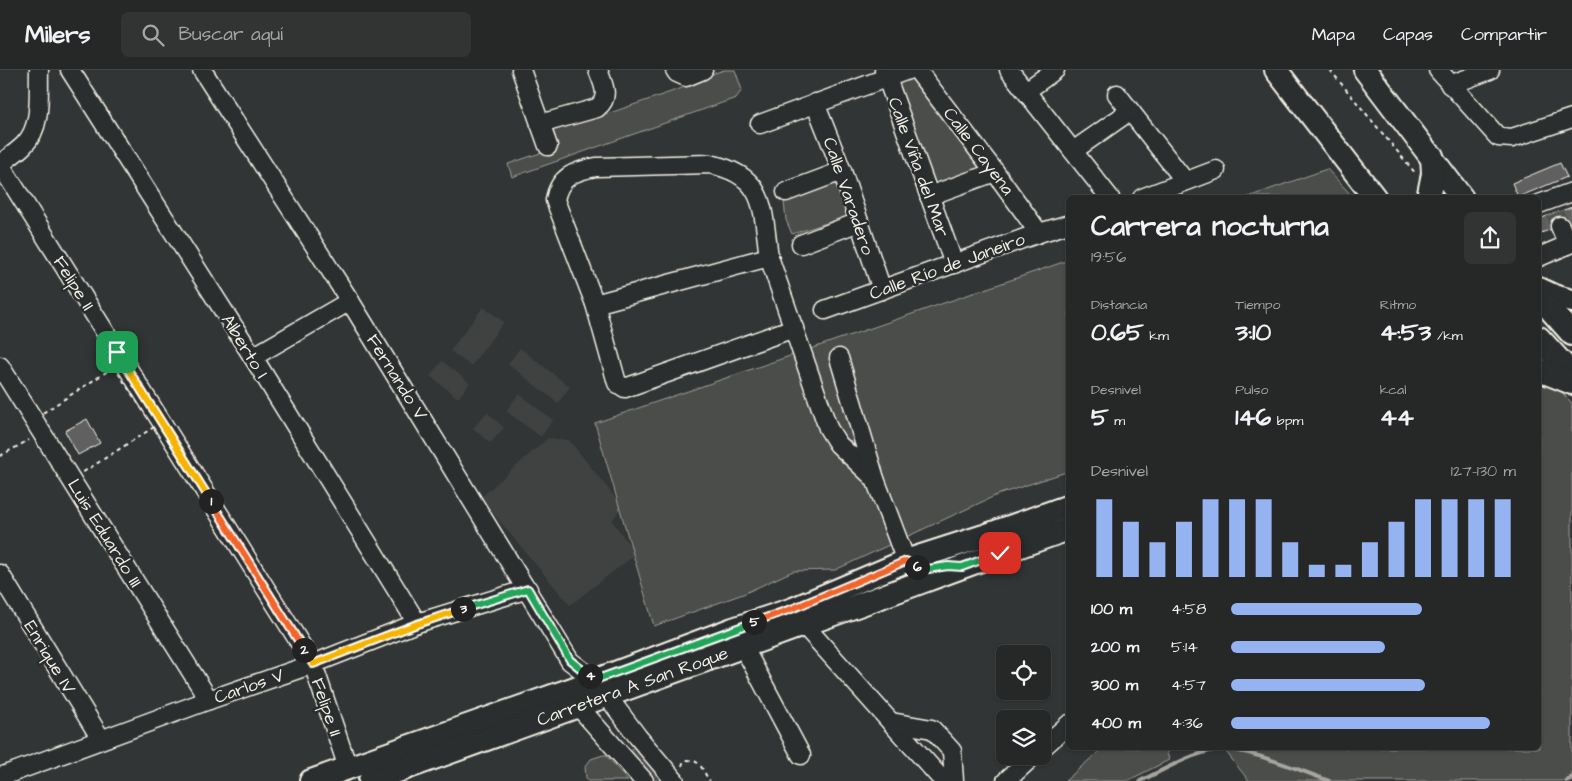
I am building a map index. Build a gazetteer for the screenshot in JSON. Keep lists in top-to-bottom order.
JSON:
{
  "streets": {
    "main road": ["Carretera A San Roque"],
    "street": [
      "Calle Cayena",
      "Calle Viña del Mar",
      "Calle Varadero",
      "Calle Río de Janeiro",
      "Felipe II",
      "Alberto I",
      "Fernando V",
      "Luis Eduardo III",
      "Enrique IV",
      "Carlos V"
    ]
  },
  "crossings": [
    ["Calle Cayena", "Calle Río de Janeiro"],
    ["Calle Viña del Mar", "Calle Río de Janeiro"],
    ["Calle Varadero", "Calle Río de Janeiro"],
    ["Felipe II", "Carlos V"],
    ["Felipe II", "Carretera A San Roque"],
    ["Alberto I", "Carlos V"],
    ["Fernando V", "Carlos V"],
    ["Fernando V", "Carretera A San Roque"],
    ["Luis Eduardo III", "Carlos V"],
    ["Enrique IV", "Carlos V"]
  ],
  "page": {
    "header": "Milers",
    "search": "Buscar aquí",
    "nav": ["Mapa", "Capas", "Compartir"],
    "heading": ["Carrera nocturna", "19:56"],
    "stats": [
      ["Distancia", "0.65 km"],
      ["Tiempo", "3:10"],
      ["Ritmo", "4:53 /km"],
      ["Desnivel", "5 m"],
      ["Pulso", "146 bpm"],
      ["kcal", "44"]
    ],
    "chart": ["Desnivel", "127–130 m"],
    "pins": [
      "1",
      "6",
      "3",
      "5",
      "2",
      "4"
    ],
    "list": [
      {
        "name": "100 m",
        "note": "4:58"
      },
      {
        "name": "200 m",
        "note": "5:14"
      },
      {
        "name": "300 m",
        "note": "4:57"
      },
      {
        "name": "400 m",
        "note": "4:36"
      }
    ]
  }
}
